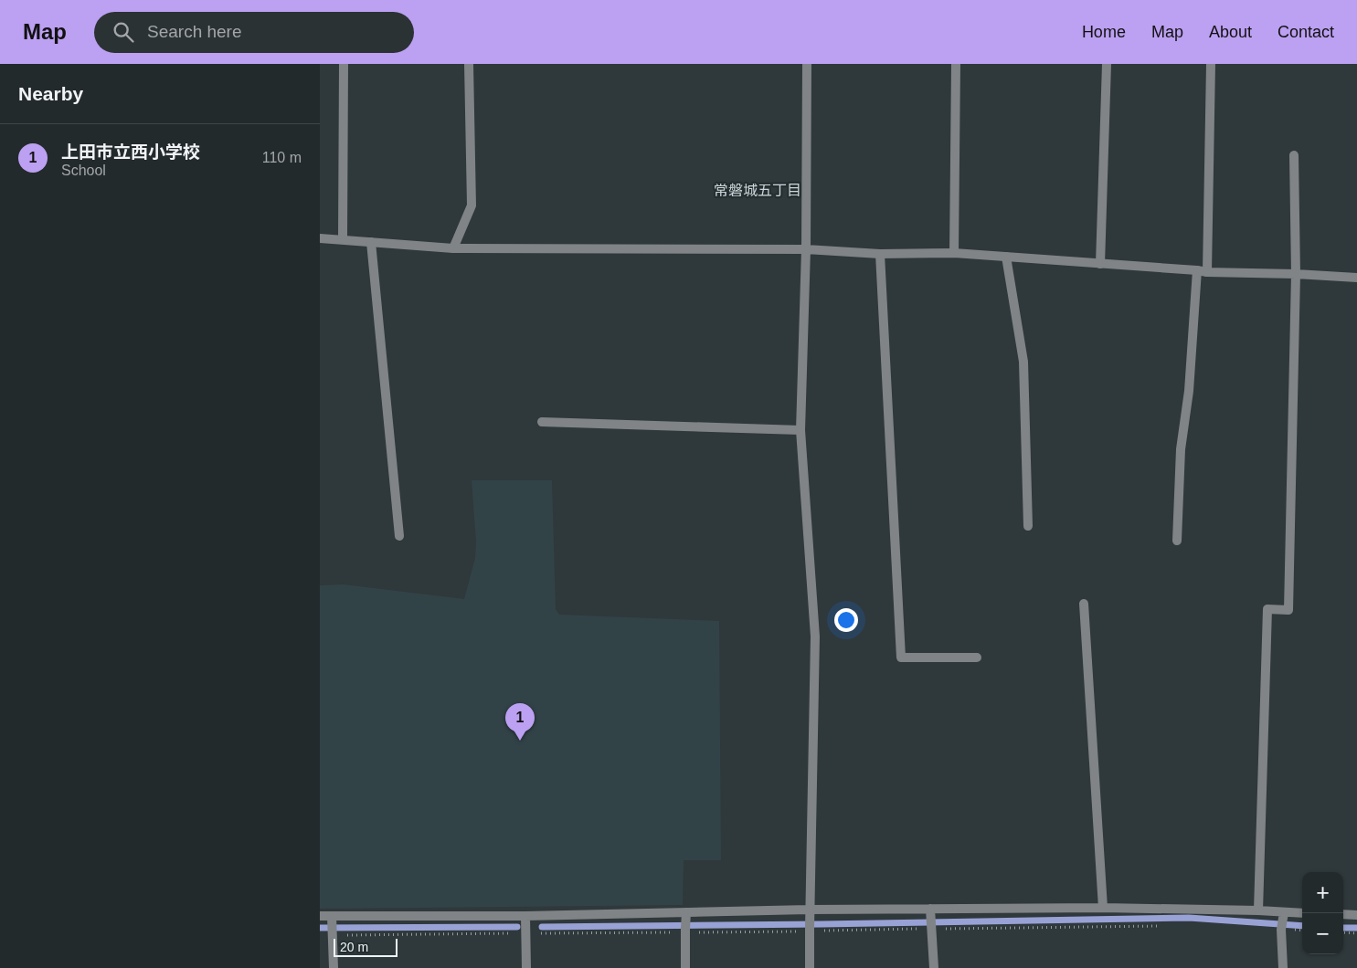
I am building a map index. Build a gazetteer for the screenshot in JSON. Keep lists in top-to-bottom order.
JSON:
{
  "districts": ["常磐城五丁目"],
  "scale_bar": "20 m",
  "page": {
    "header": "Map",
    "search": "Search here",
    "nav": [
      "Home",
      "Map",
      "About",
      "Contact"
    ],
    "heading": "Nearby",
    "list": [
      {
        "mark": "1",
        "name": "上田市立西小学校",
        "note": "School",
        "value": "110 m"
      }
    ],
    "pins": "1",
    "map_buttons": ["+", "−"],
    "scale": "20 m"
  }
}
